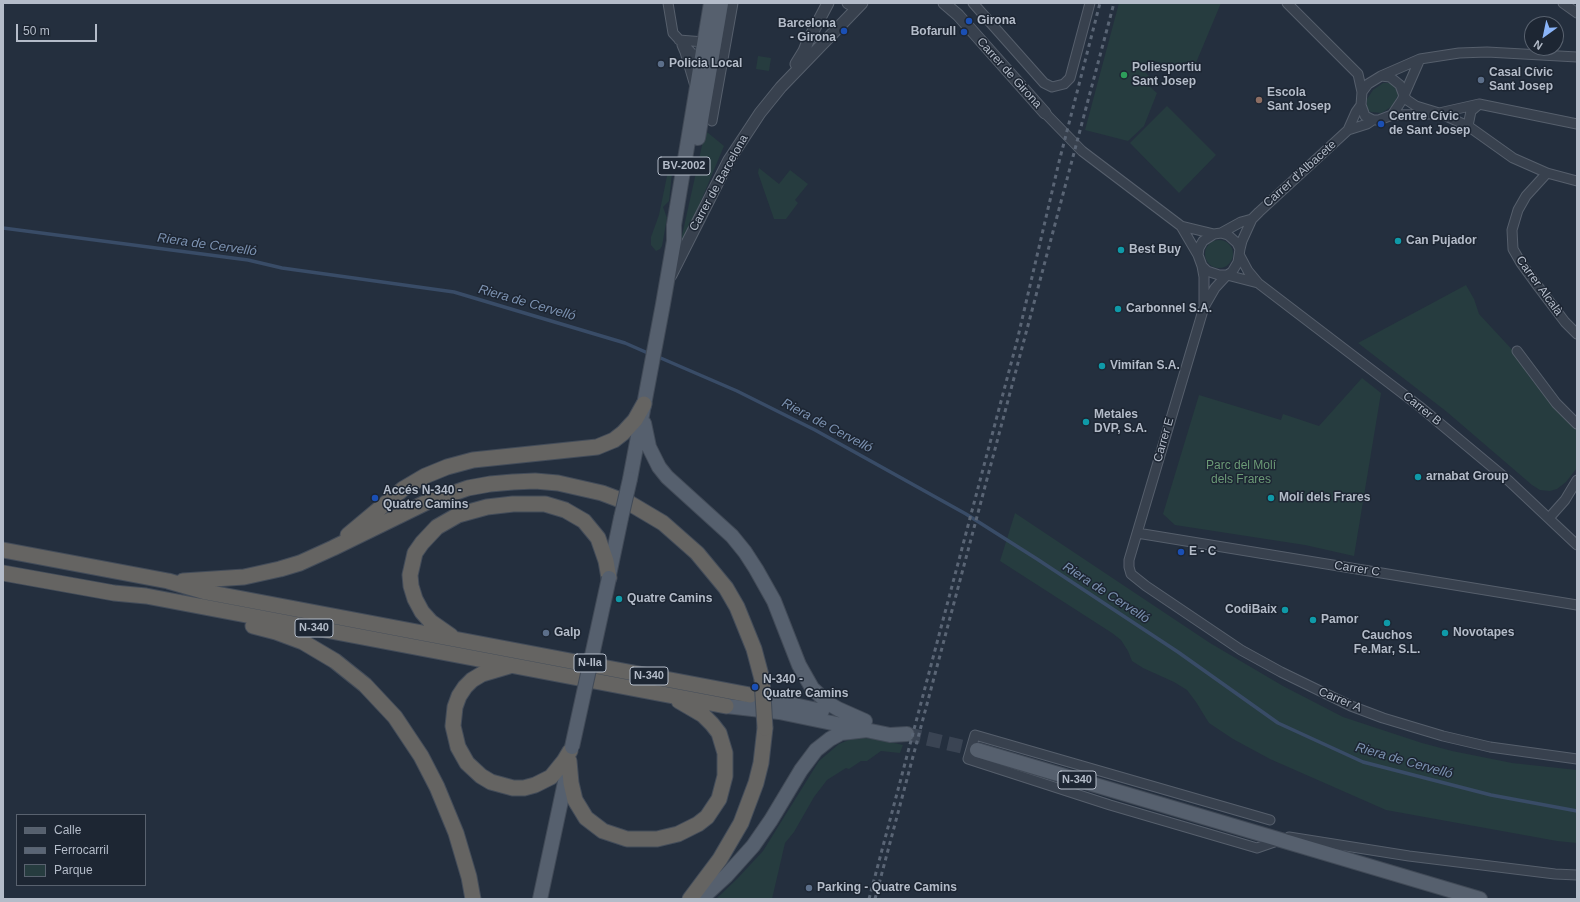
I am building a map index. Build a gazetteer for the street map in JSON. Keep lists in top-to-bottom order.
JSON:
{
  "streets": {
    "highway": ["N-340"],
    "main road": ["BV-2002", "N-IIa"],
    "street": [
      "Carrer de Girona",
      "Carrer d'Albacete",
      "Carrer de Barcelona",
      "Carrer Alcalà",
      "Carrer B",
      "Carrer E",
      "Carrer C",
      "Carrer A"
    ]
  },
  "crossings": [
    ["BV-2002", "Carrer de Barcelona"],
    ["BV-2002", "N-IIa"],
    ["Carrer d'Albacete", "Carrer B"],
    ["Carrer d'Albacete", "Carrer E"],
    ["Carrer B", "Carrer E"],
    ["Carrer E", "Carrer C"],
    ["Carrer E", "Carrer A"]
  ],
  "water": ["Riera de Cervelló"],
  "parks": ["Parc del Molí dels Frares"],
  "places": [
    "Girona",
    "Barcelona - Girona",
    "Bofarull",
    "Policia Local",
    "Poliesportiu Sant Josep",
    "Casal Cívic Sant Josep",
    "Escola Sant Josep",
    "Centre Cívic de Sant Josep",
    "Can Pujador",
    "Best Buy",
    "Carbonnel S.A.",
    "Vimifan S.A.",
    "Metales DVP, S.A.",
    "arnabat Group",
    "Accés N-340 - Quatre Camins",
    "Molí dels Frares",
    "E - C",
    "Quatre Camins",
    "CodiBaix",
    "Pamor",
    "Cauchos Fe.Mar, S.L.",
    "Galp",
    "Novotapes",
    "N-340 - Quatre Camins",
    "Parking - Quatre Camins"
  ],
  "legend": ["Calle", "Ferrocarril", "Parque"],
  "scale_bar": "50 m",
  "north": "bottom left"
}
